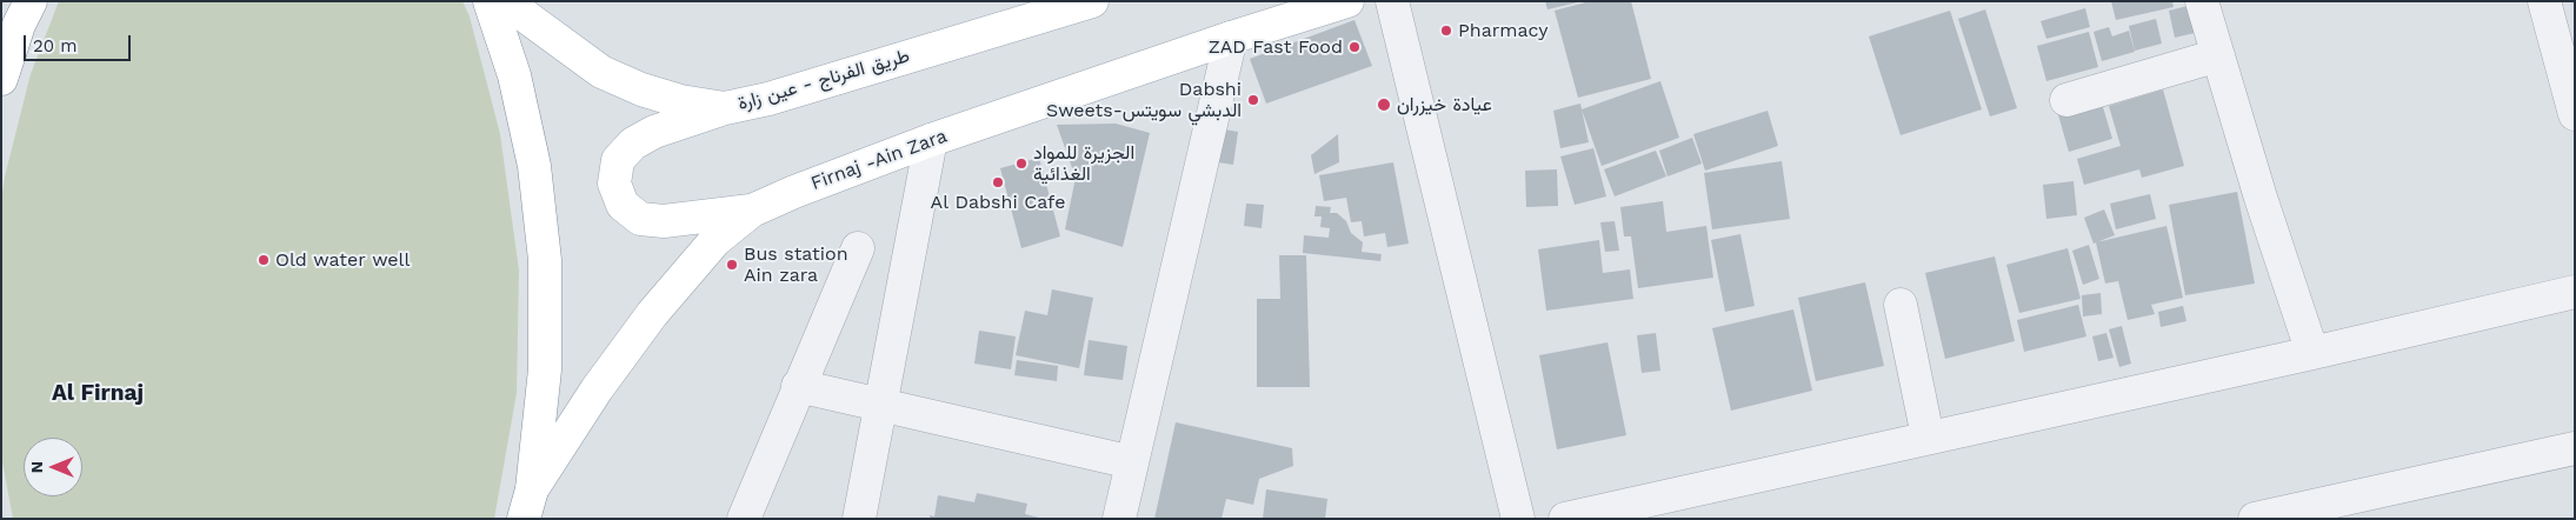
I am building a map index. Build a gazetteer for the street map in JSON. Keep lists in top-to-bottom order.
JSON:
{
  "streets": {
    "main road": ["طريق الفرناج - عين زارة", "Firnaj -Ain Zara"]
  },
  "districts": ["Al Firnaj"],
  "places": [
    "Pharmacy",
    "ZAD Fast Food",
    "Dabshi Sweets-الدبشي سويتس",
    "عيادة خيزران",
    "الجزيرة للمواد الغذائية",
    "Al Dabshi Cafe",
    "Old water well",
    "Bus station Ain zara"
  ],
  "scale_bar": "20 m",
  "north": "left"
}
